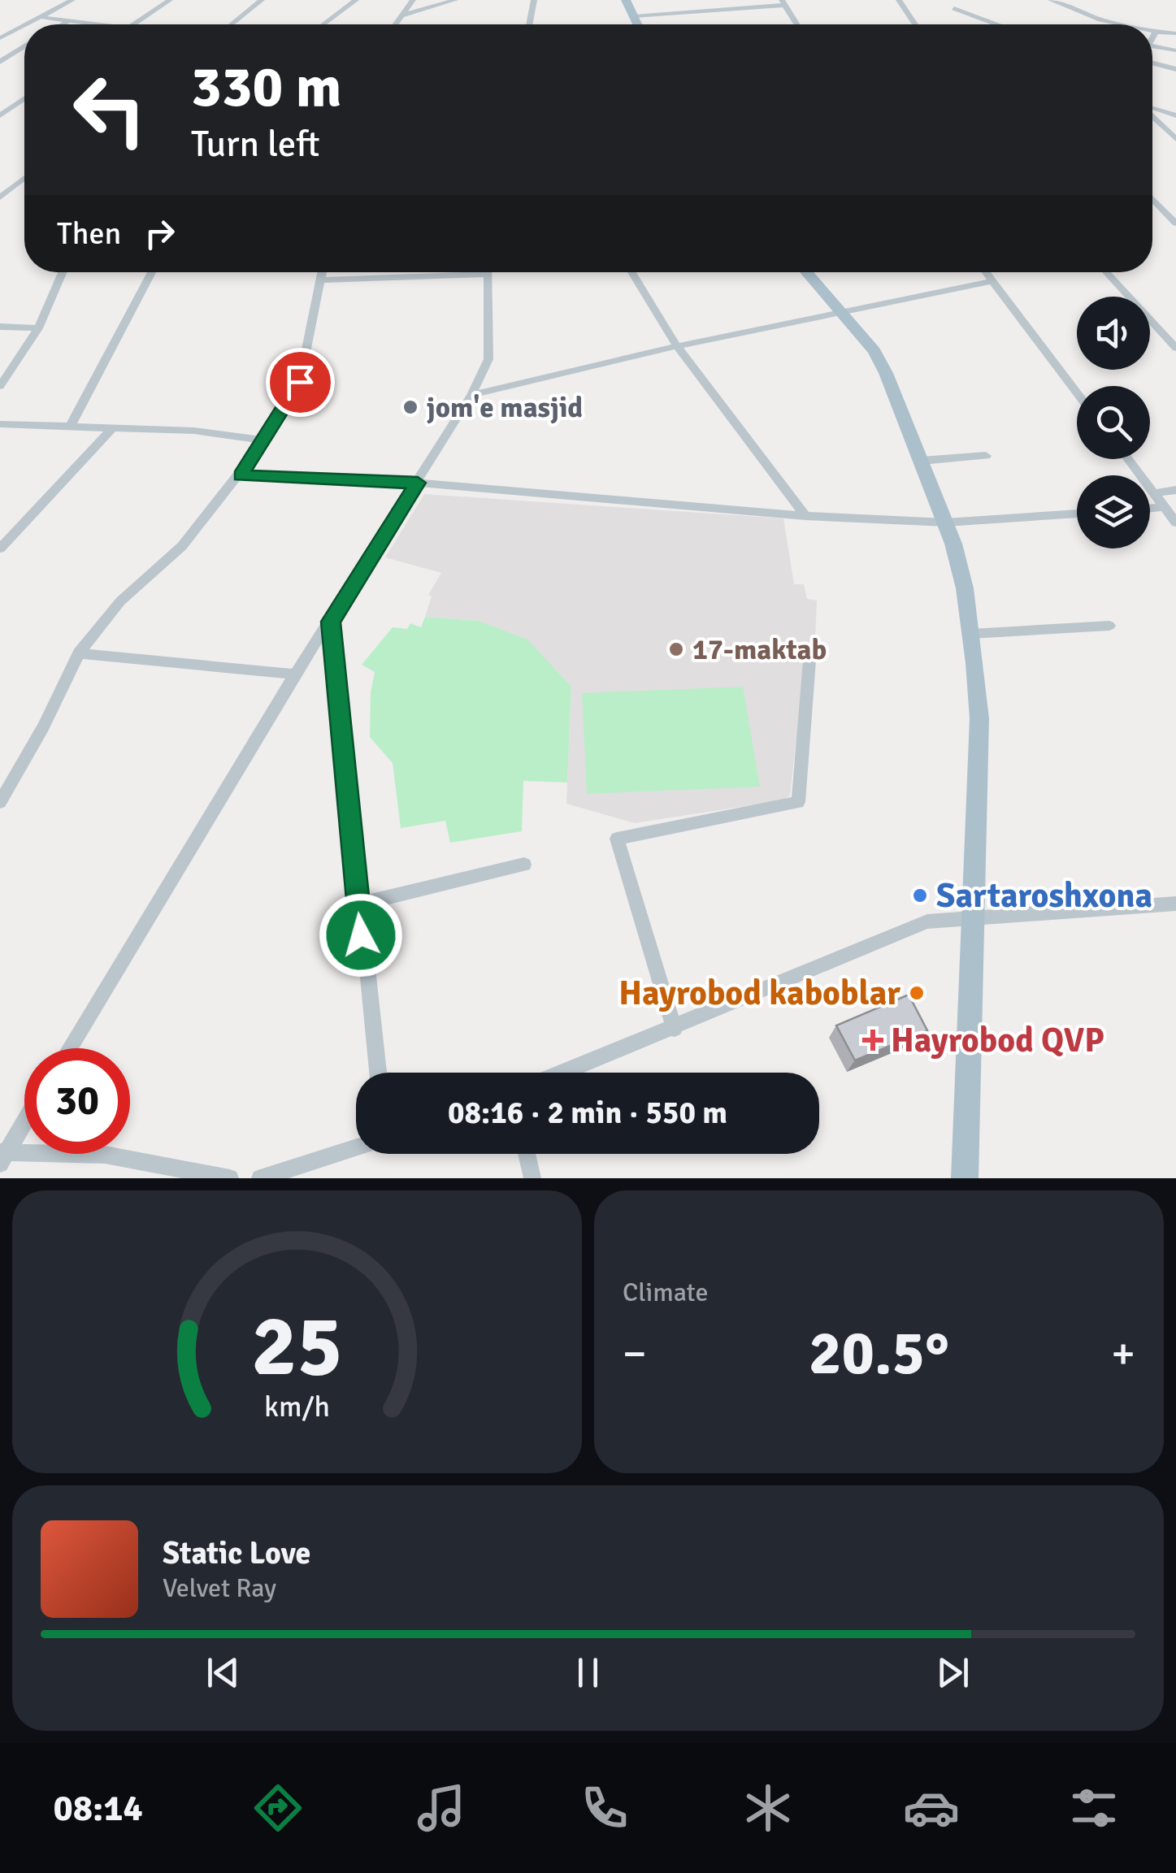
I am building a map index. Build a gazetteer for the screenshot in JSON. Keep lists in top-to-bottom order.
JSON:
{
  "places": {
    "other": [
      "jom'e masjid",
      "17-maktab",
      "Sartaroshxona",
      "Hayrobod kaboblar"
    ],
    "health": ["Hayrobod QVP"]
  },
  "page": {
    "turn": ["330 m", "Turn left"],
    "then": "Then",
    "limit": "30",
    "trip": "08:16 · 2 min · 550 m",
    "tile": "Climate",
    "heat": ["−", "20.5°", "+"],
    "song": ["Static Love", "Velvet Ray"],
    "tabs": "08:14",
    "gauge": ["25", "km/h"]
  }
}
